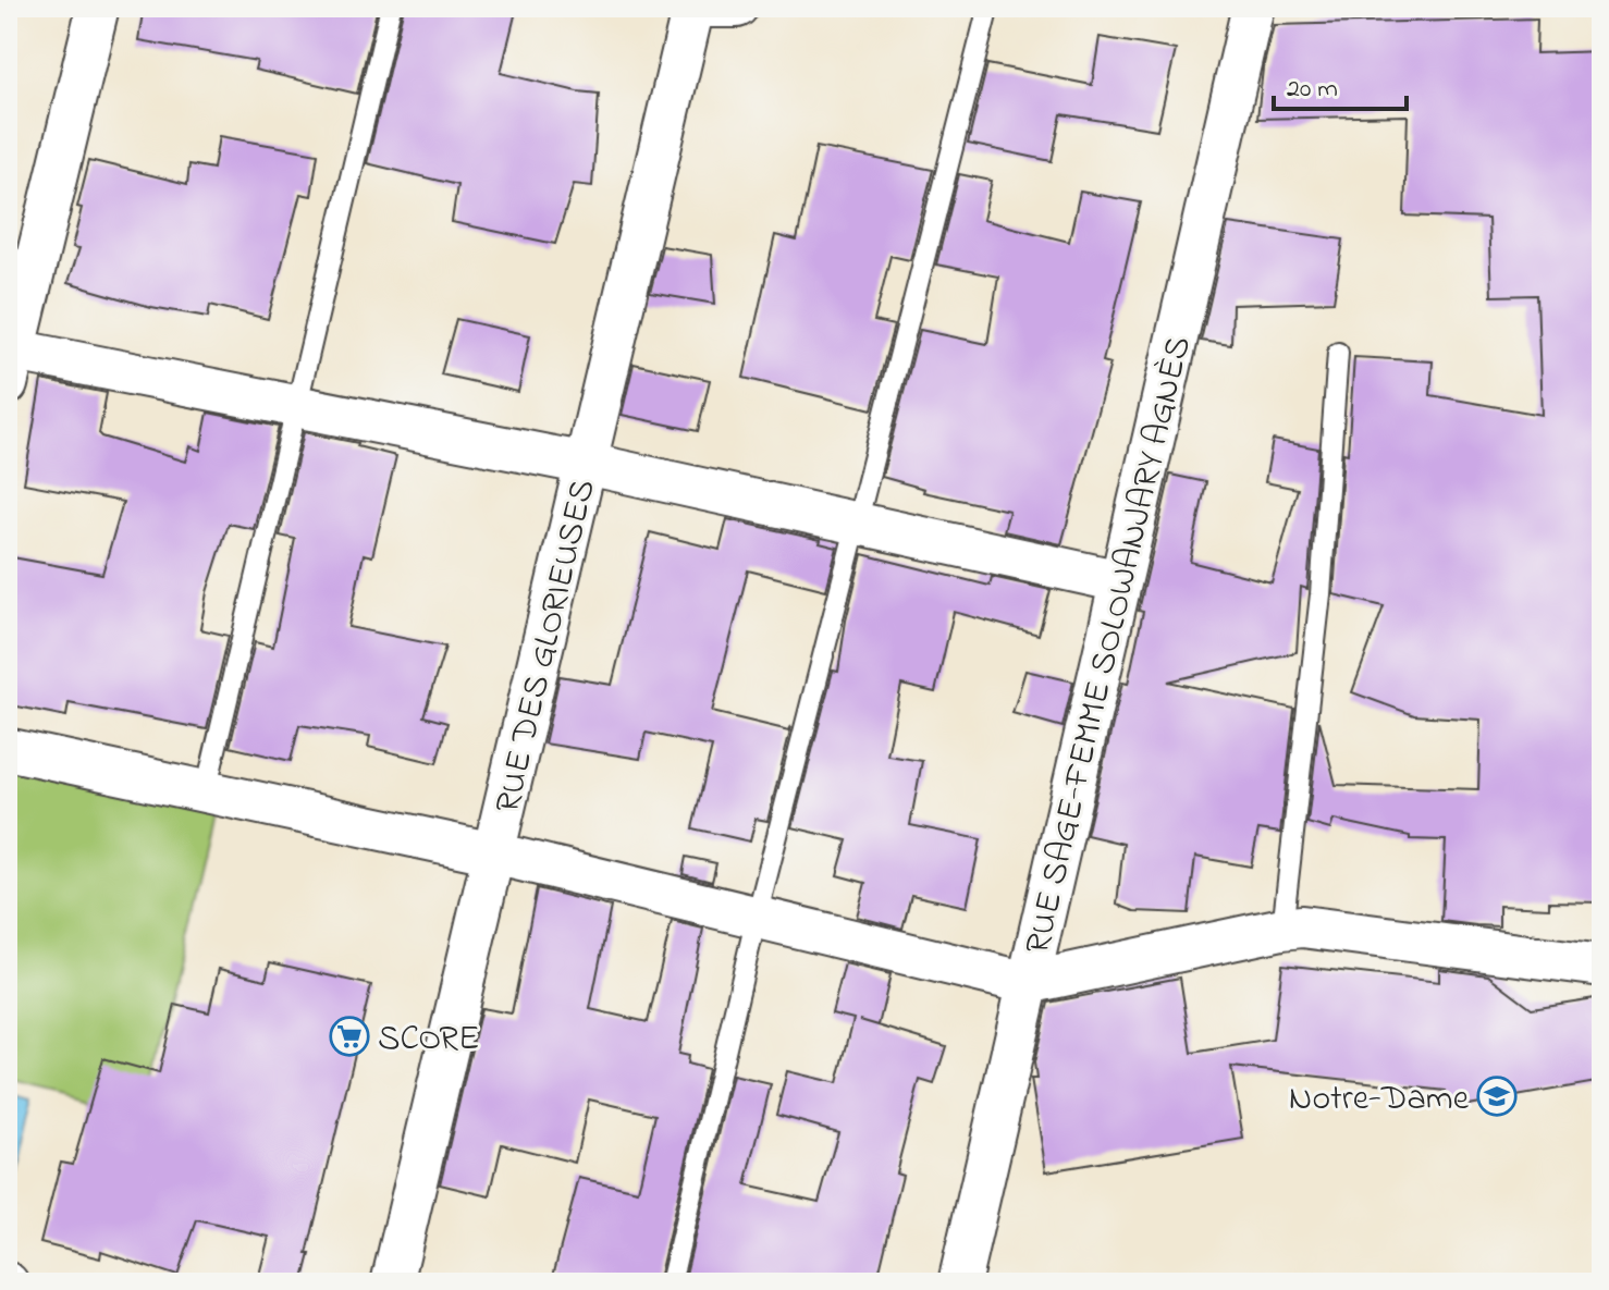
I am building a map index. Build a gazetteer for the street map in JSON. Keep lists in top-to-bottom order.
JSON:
{
  "streets": {
    "street": ["RUE SAGE-FEMME SOLOWANJARY AGNÈS", "RUE DES GLORIEUSES"]
  },
  "places": {
    "supermarket": ["SCORE"],
    "school or university": ["Notre-Dame"]
  },
  "scale_bar": "20 m"
}
